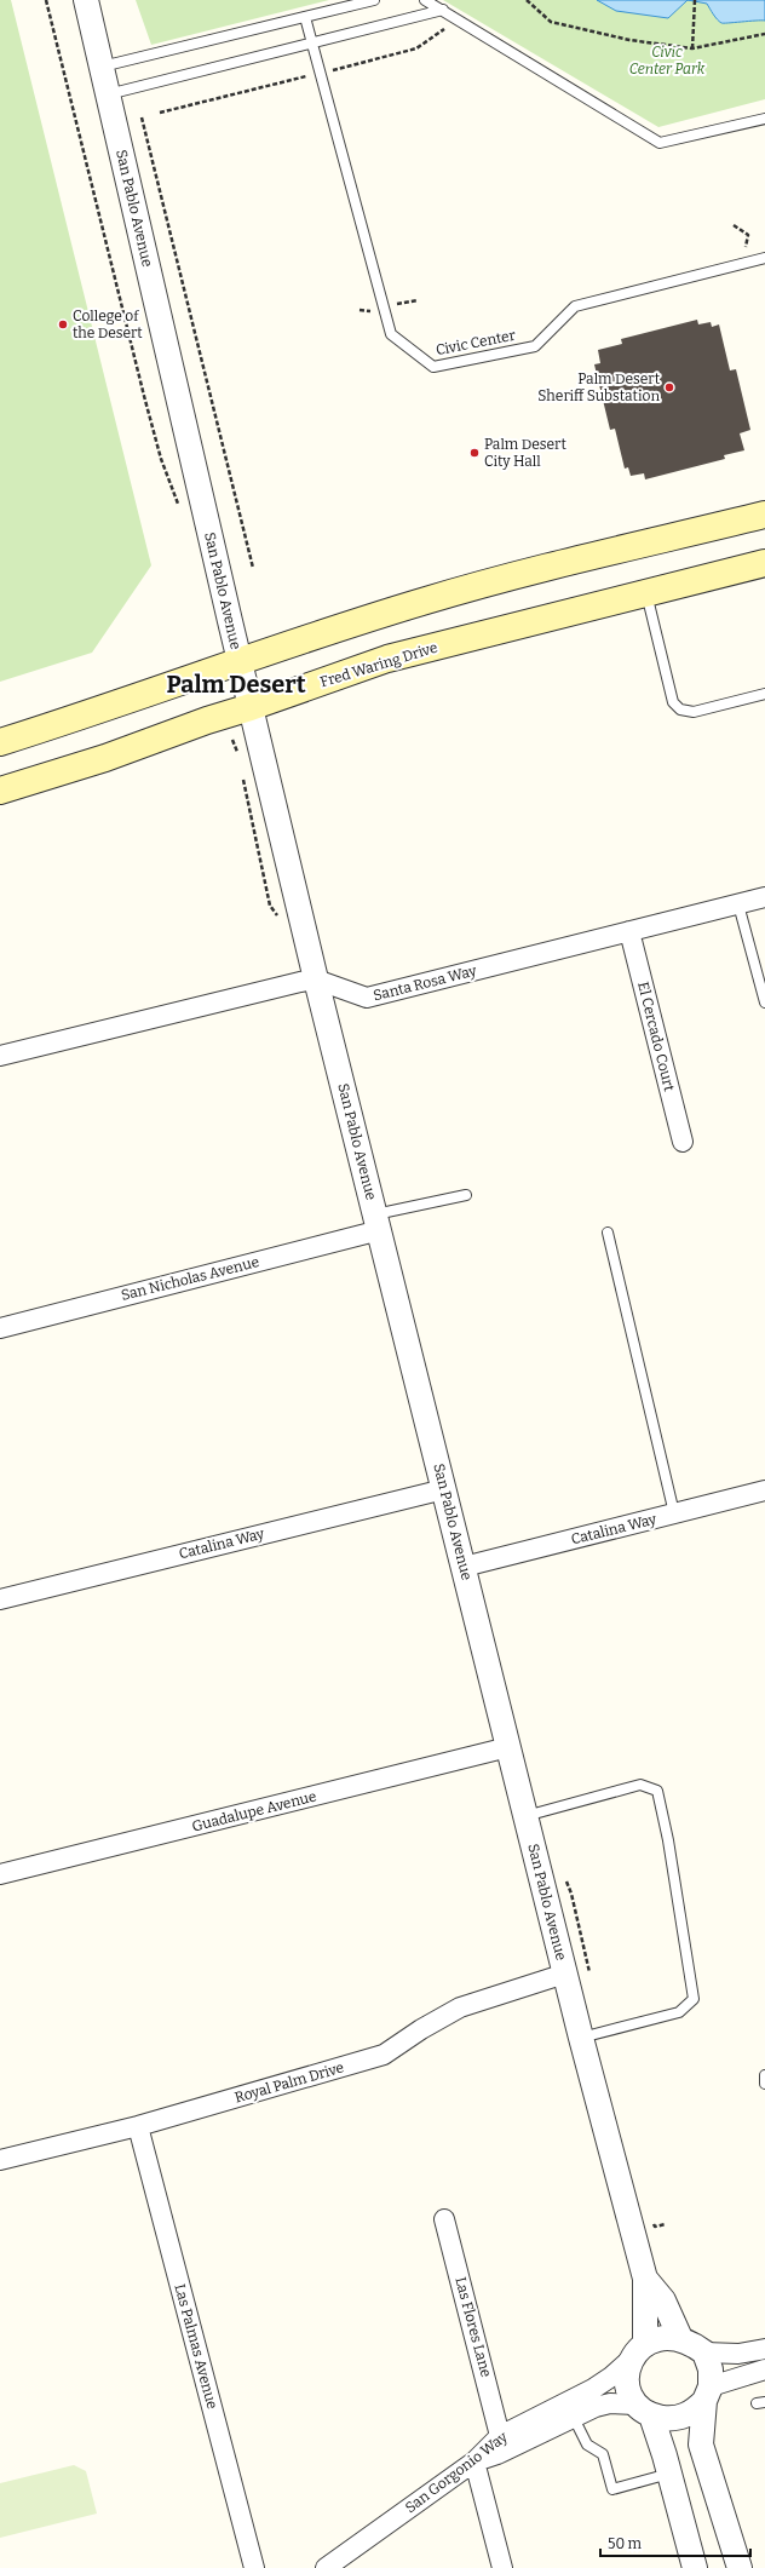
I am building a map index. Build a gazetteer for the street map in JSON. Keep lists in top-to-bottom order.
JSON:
{
  "streets": {
    "main road": ["Fred Waring Drive"],
    "street": [
      "San Pablo Avenue",
      "Santa Rosa Way",
      "El Cercado Court",
      "San Nicholas Avenue",
      "Catalina Way",
      "Guadalupe Avenue",
      "Royal Palm Drive",
      "Las Flores Lane",
      "Las Palmas Avenue",
      "San Gorgonio Way"
    ],
    "lane": ["Civic Center"]
  },
  "crossings": [
    ["San Pablo Avenue", "Fred Waring Drive"],
    ["San Pablo Avenue", "Santa Rosa Way"],
    ["San Pablo Avenue", "San Nicholas Avenue"],
    ["San Pablo Avenue", "Catalina Way"],
    ["San Pablo Avenue", "Guadalupe Avenue"],
    ["San Pablo Avenue", "Royal Palm Drive"],
    ["San Pablo Avenue", "San Gorgonio Way"],
    ["Santa Rosa Way", "El Cercado Court"],
    ["Royal Palm Drive", "Las Palmas Avenue"],
    ["Las Flores Lane", "San Gorgonio Way"]
  ],
  "districts": ["Palm Desert"],
  "parks": ["Civic Center Park"],
  "places": ["College of the Desert", "Palm Desert Sheriff Substation", "Palm Desert City Hall"],
  "scale_bar": "50 m"
}
